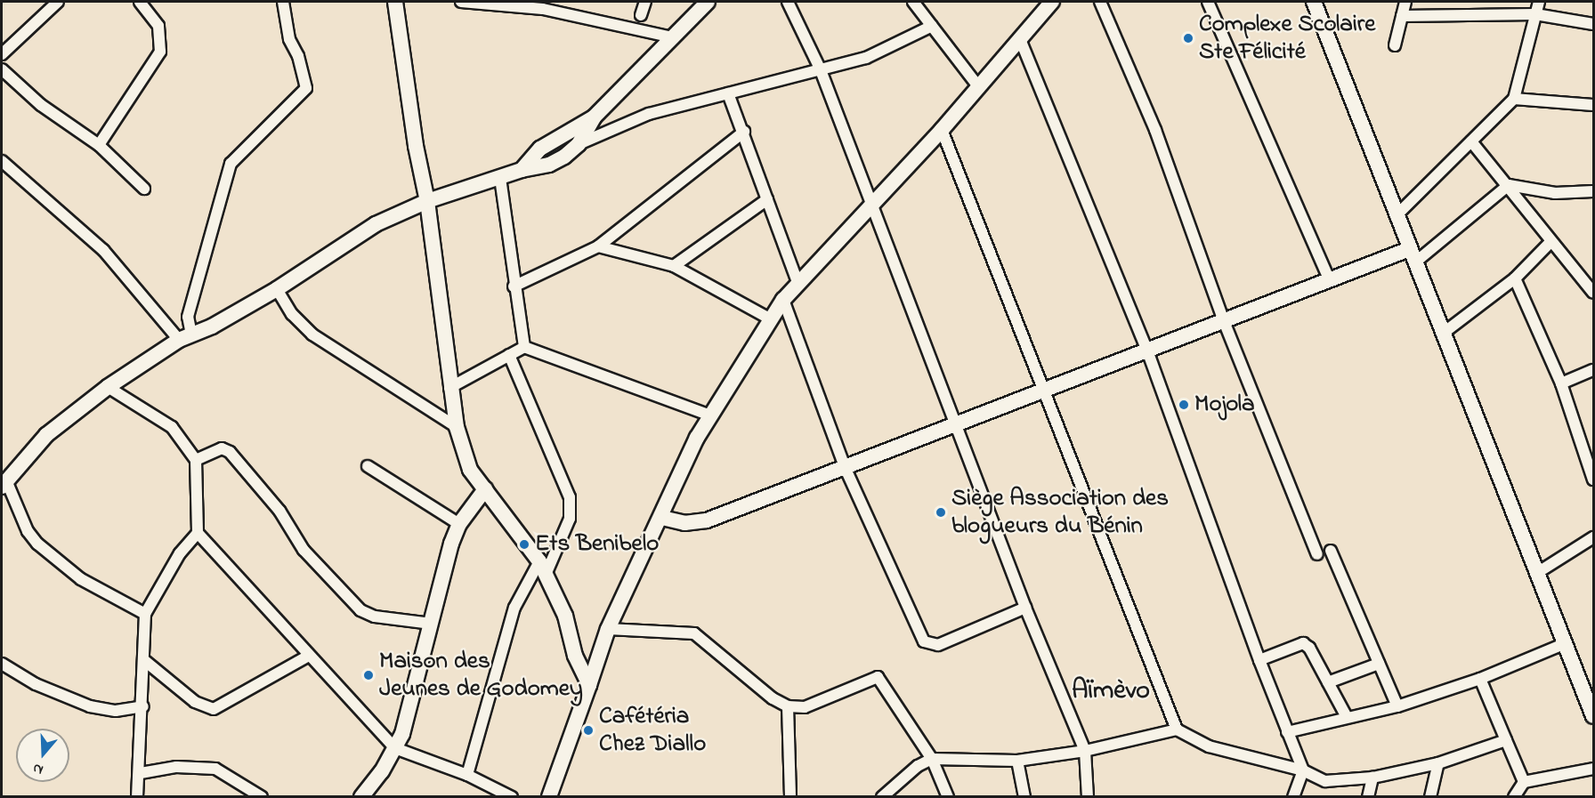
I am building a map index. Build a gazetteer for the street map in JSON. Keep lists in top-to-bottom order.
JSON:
{
  "districts": ["Aïmèvo"],
  "places": [
    "Complexe Scolaire Ste Félicité",
    "Mojola",
    "Siège Association des blogueurs du Bénin",
    "Ets Benibelo",
    "Maison des Jeunes de Godomey",
    "Cafétéria Chez Diallo"
  ],
  "north": "bottom"
}
